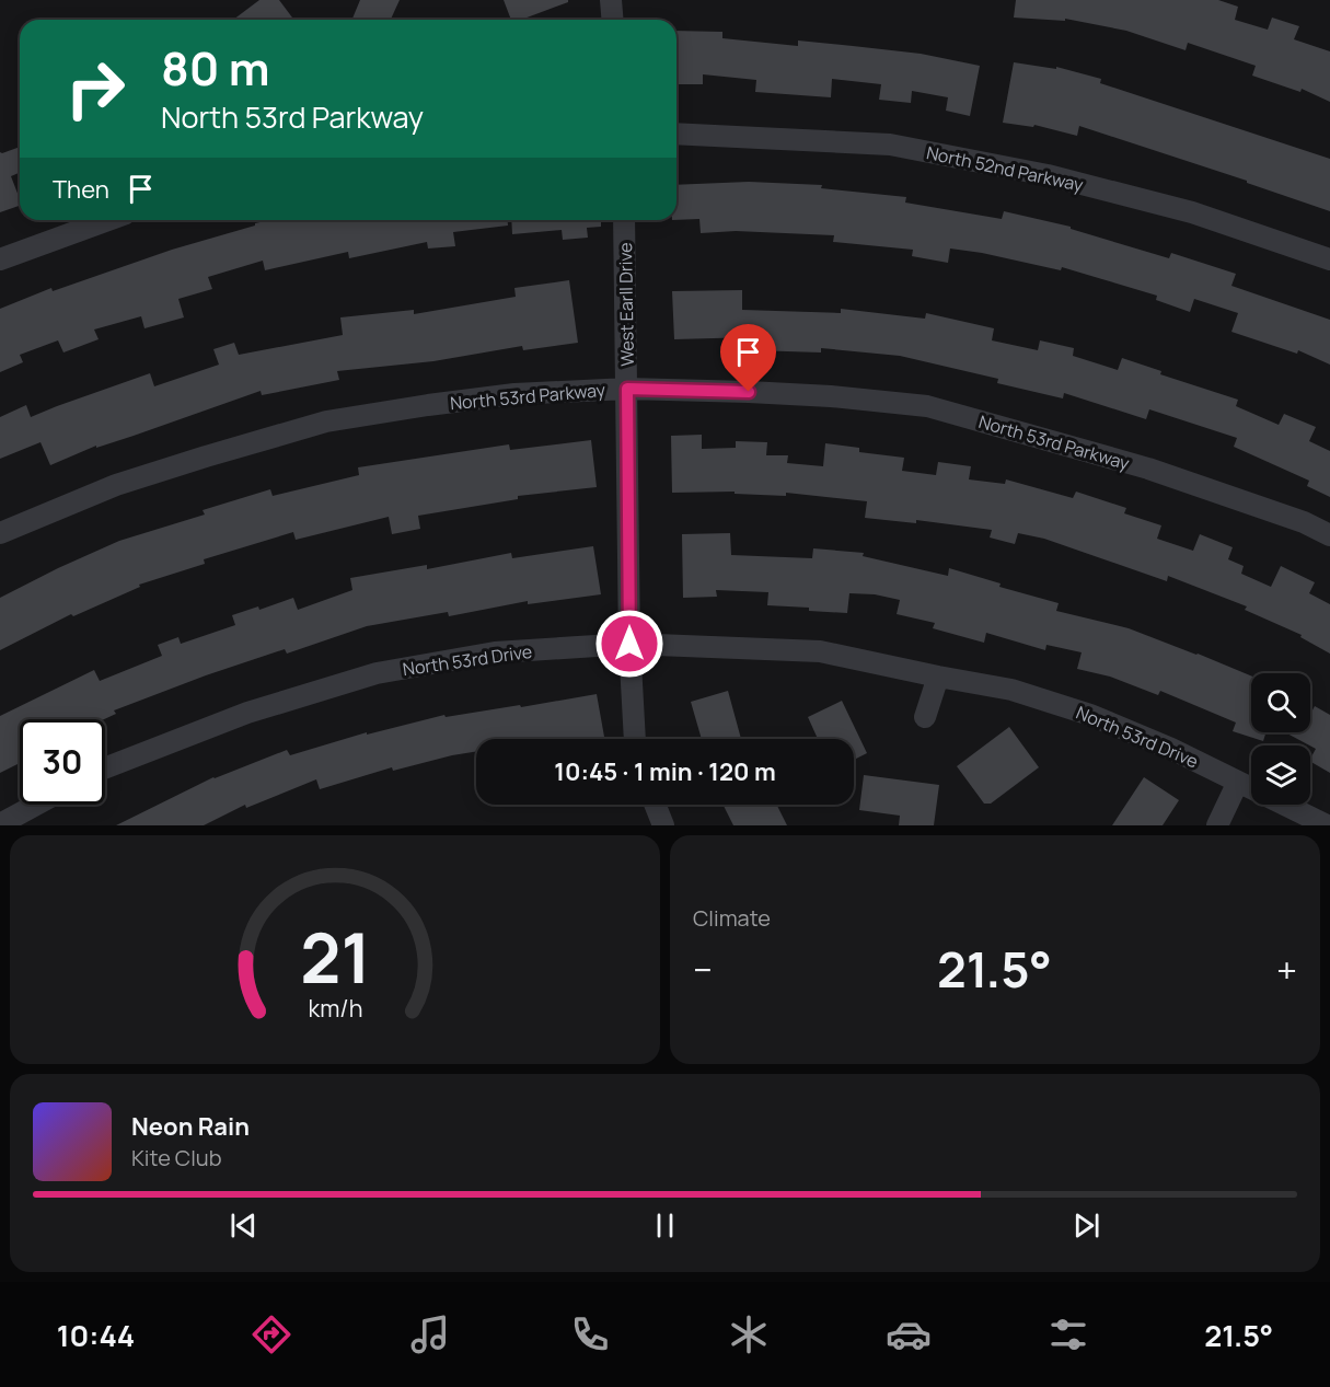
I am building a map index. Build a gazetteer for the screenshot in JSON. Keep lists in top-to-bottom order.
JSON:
{
  "streets": {
    "street": [
      "North 52nd Parkway",
      "West Earll Drive",
      "North 53rd Parkway",
      "North 53rd Drive"
    ]
  },
  "crossings": [
    ["West Earll Drive", "North 53rd Parkway"],
    ["West Earll Drive", "North 53rd Drive"]
  ],
  "page": {
    "turn": ["80 m", "North 53rd Parkway"],
    "then": "Then",
    "limit": "30",
    "trip": "10:45 · 1 min · 120 m",
    "tile": "Climate",
    "heat": ["−", "21.5°", "+"],
    "song": ["Neon Rain", "Kite Club"],
    "tabs": ["10:44", "21.5°"],
    "gauge": ["21", "km/h"]
  }
}
